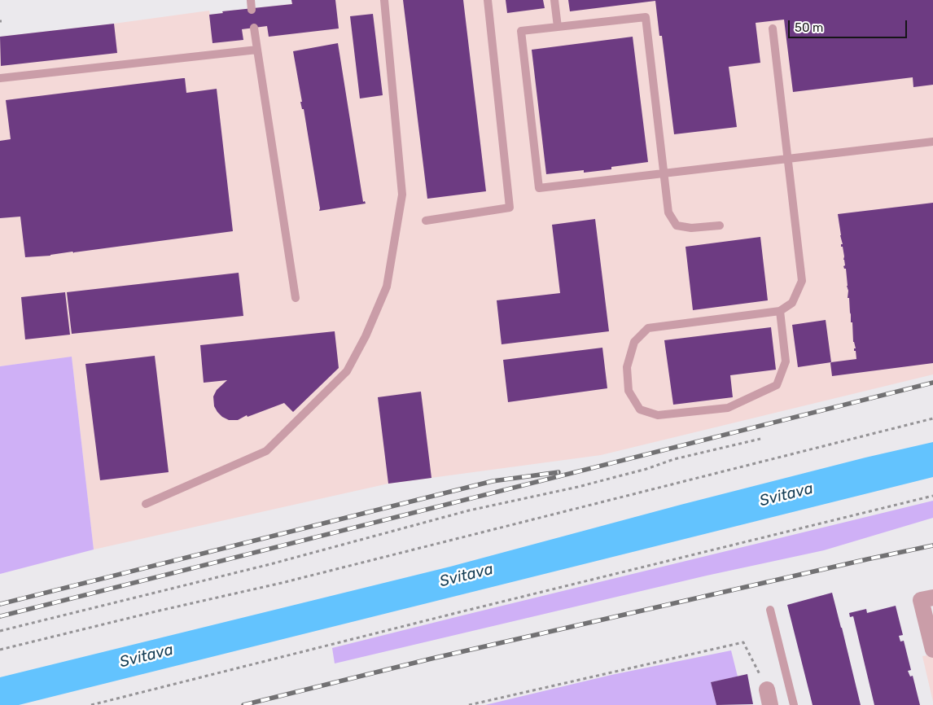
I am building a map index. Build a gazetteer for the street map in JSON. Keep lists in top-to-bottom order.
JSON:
{
  "water": ["Svitava"],
  "scale_bar": "50 m"
}
